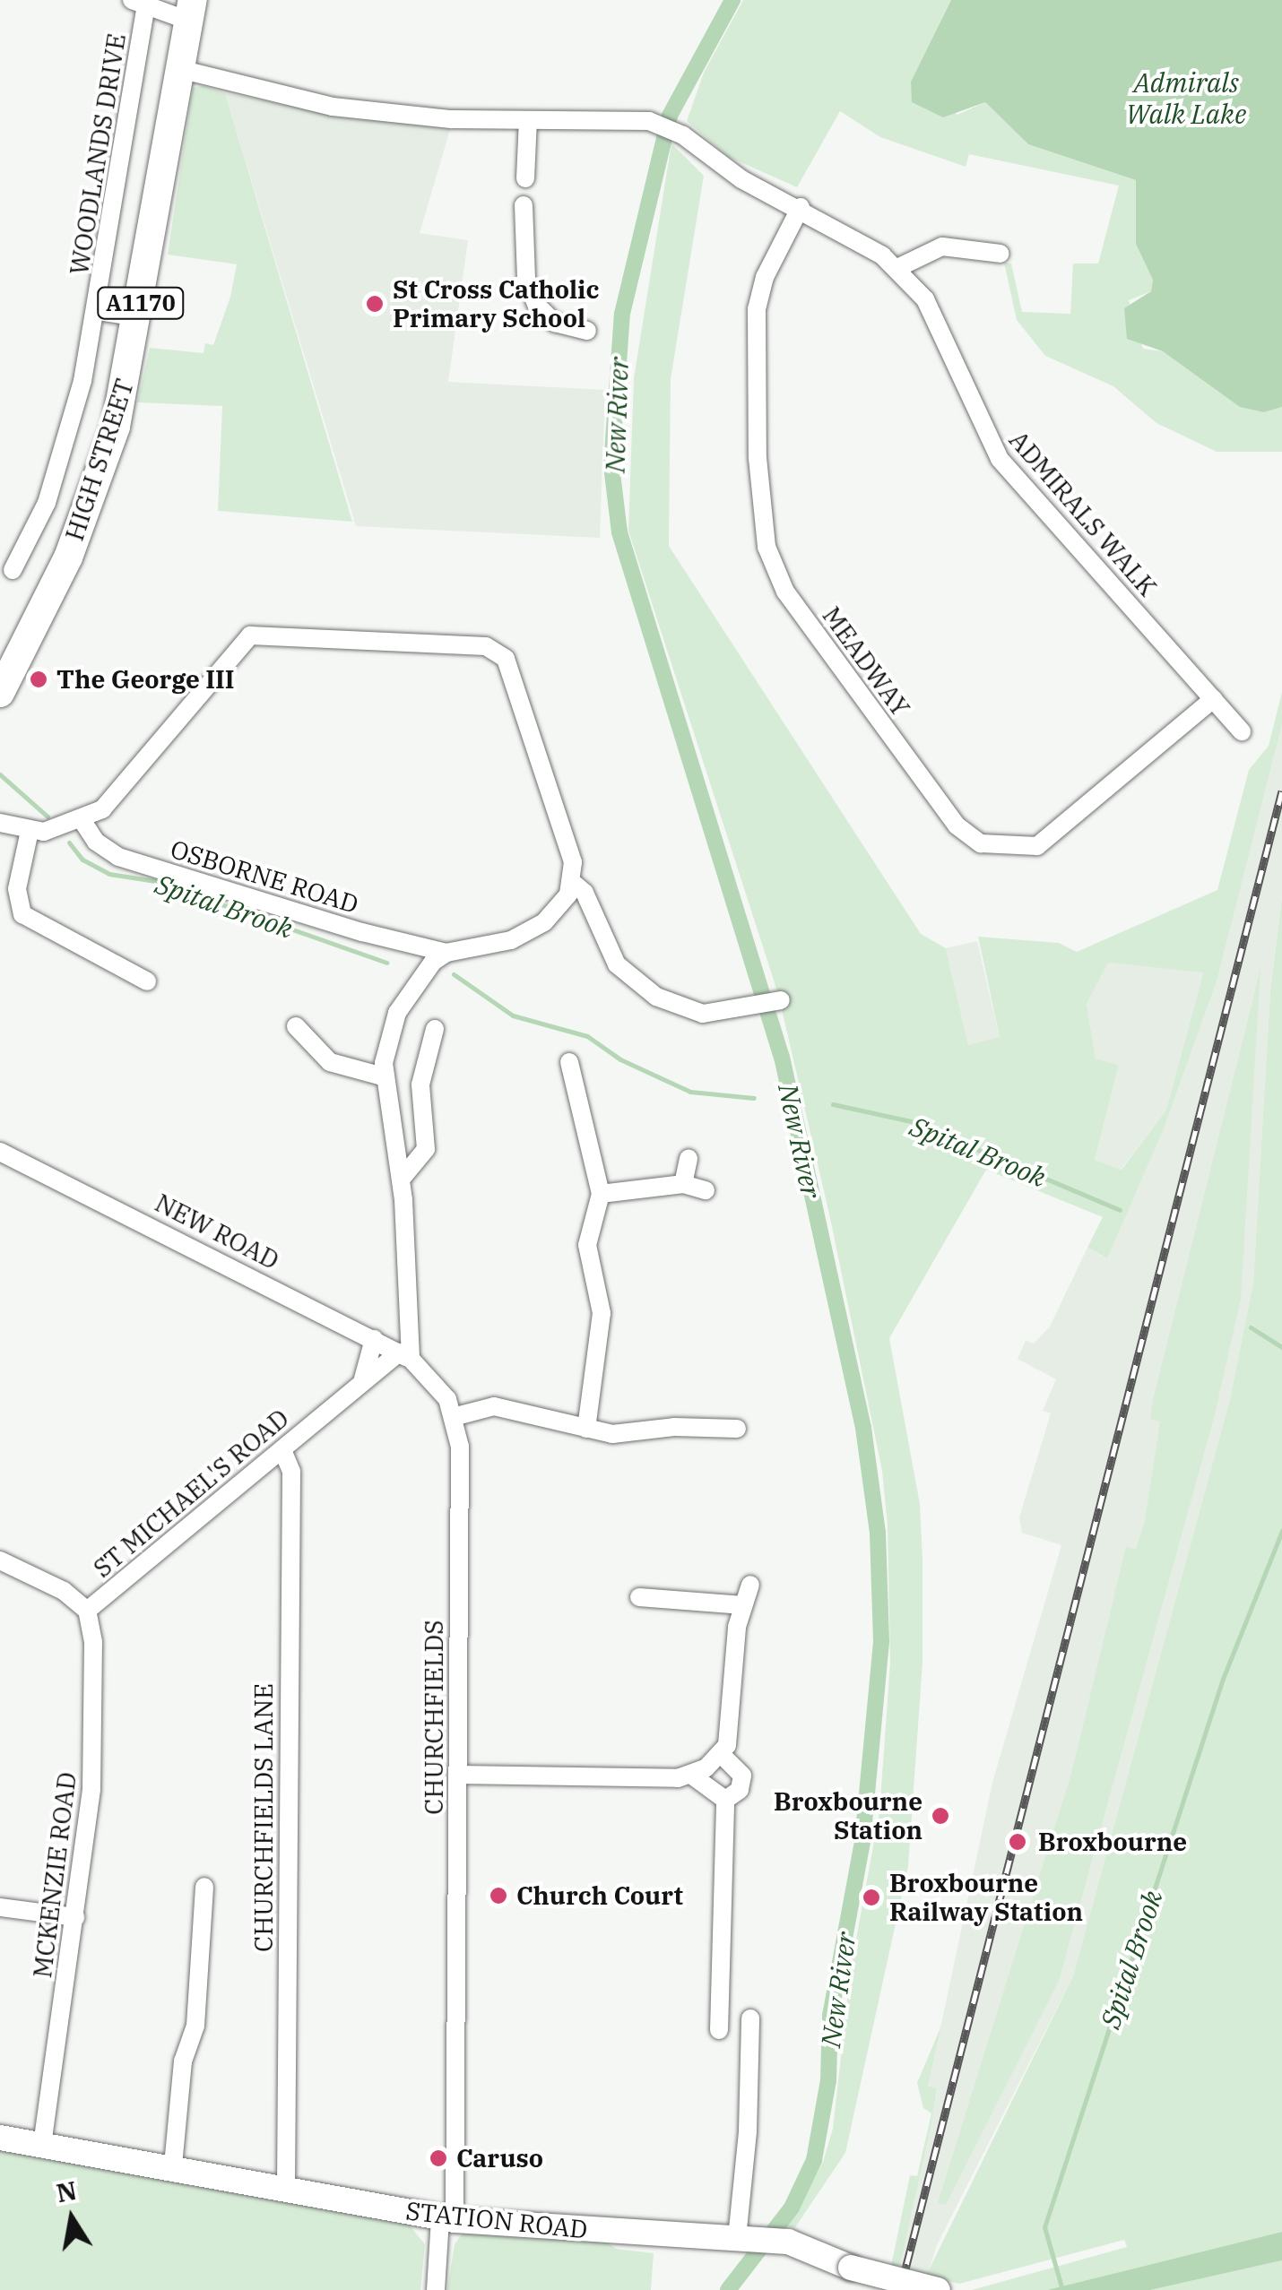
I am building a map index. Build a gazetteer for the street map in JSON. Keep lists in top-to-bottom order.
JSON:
{
  "streets": {
    "main road": ["A1170", "HIGH STREET", "STATION ROAD"],
    "street": [
      "WOODLANDS DRIVE",
      "ADMIRALS WALK",
      "MEADWAY",
      "OSBORNE ROAD",
      "NEW ROAD",
      "ST MICHAEL'S ROAD",
      "CHURCHFIELDS",
      "CHURCHFIELDS LANE",
      "MCKENZIE ROAD"
    ]
  },
  "crossings": [
    ["WOODLANDS DRIVE", "HIGH STREET"],
    ["ADMIRALS WALK", "MEADWAY"],
    ["NEW ROAD", "ST MICHAEL'S ROAD"],
    ["ST MICHAEL'S ROAD", "CHURCHFIELDS LANE"],
    ["ST MICHAEL'S ROAD", "MCKENZIE ROAD"],
    ["CHURCHFIELDS", "STATION ROAD"],
    ["CHURCHFIELDS LANE", "STATION ROAD"],
    ["MCKENZIE ROAD", "STATION ROAD"]
  ],
  "water": ["Admirals Walk Lake", "New River", "Spital Brook"],
  "places": [
    "St Cross Catholic Primary School",
    "The George III",
    "Broxbourne Station",
    "Broxbourne",
    "Church Court",
    "Broxbourne Railway Station",
    "Caruso"
  ],
  "north": "top"
}
